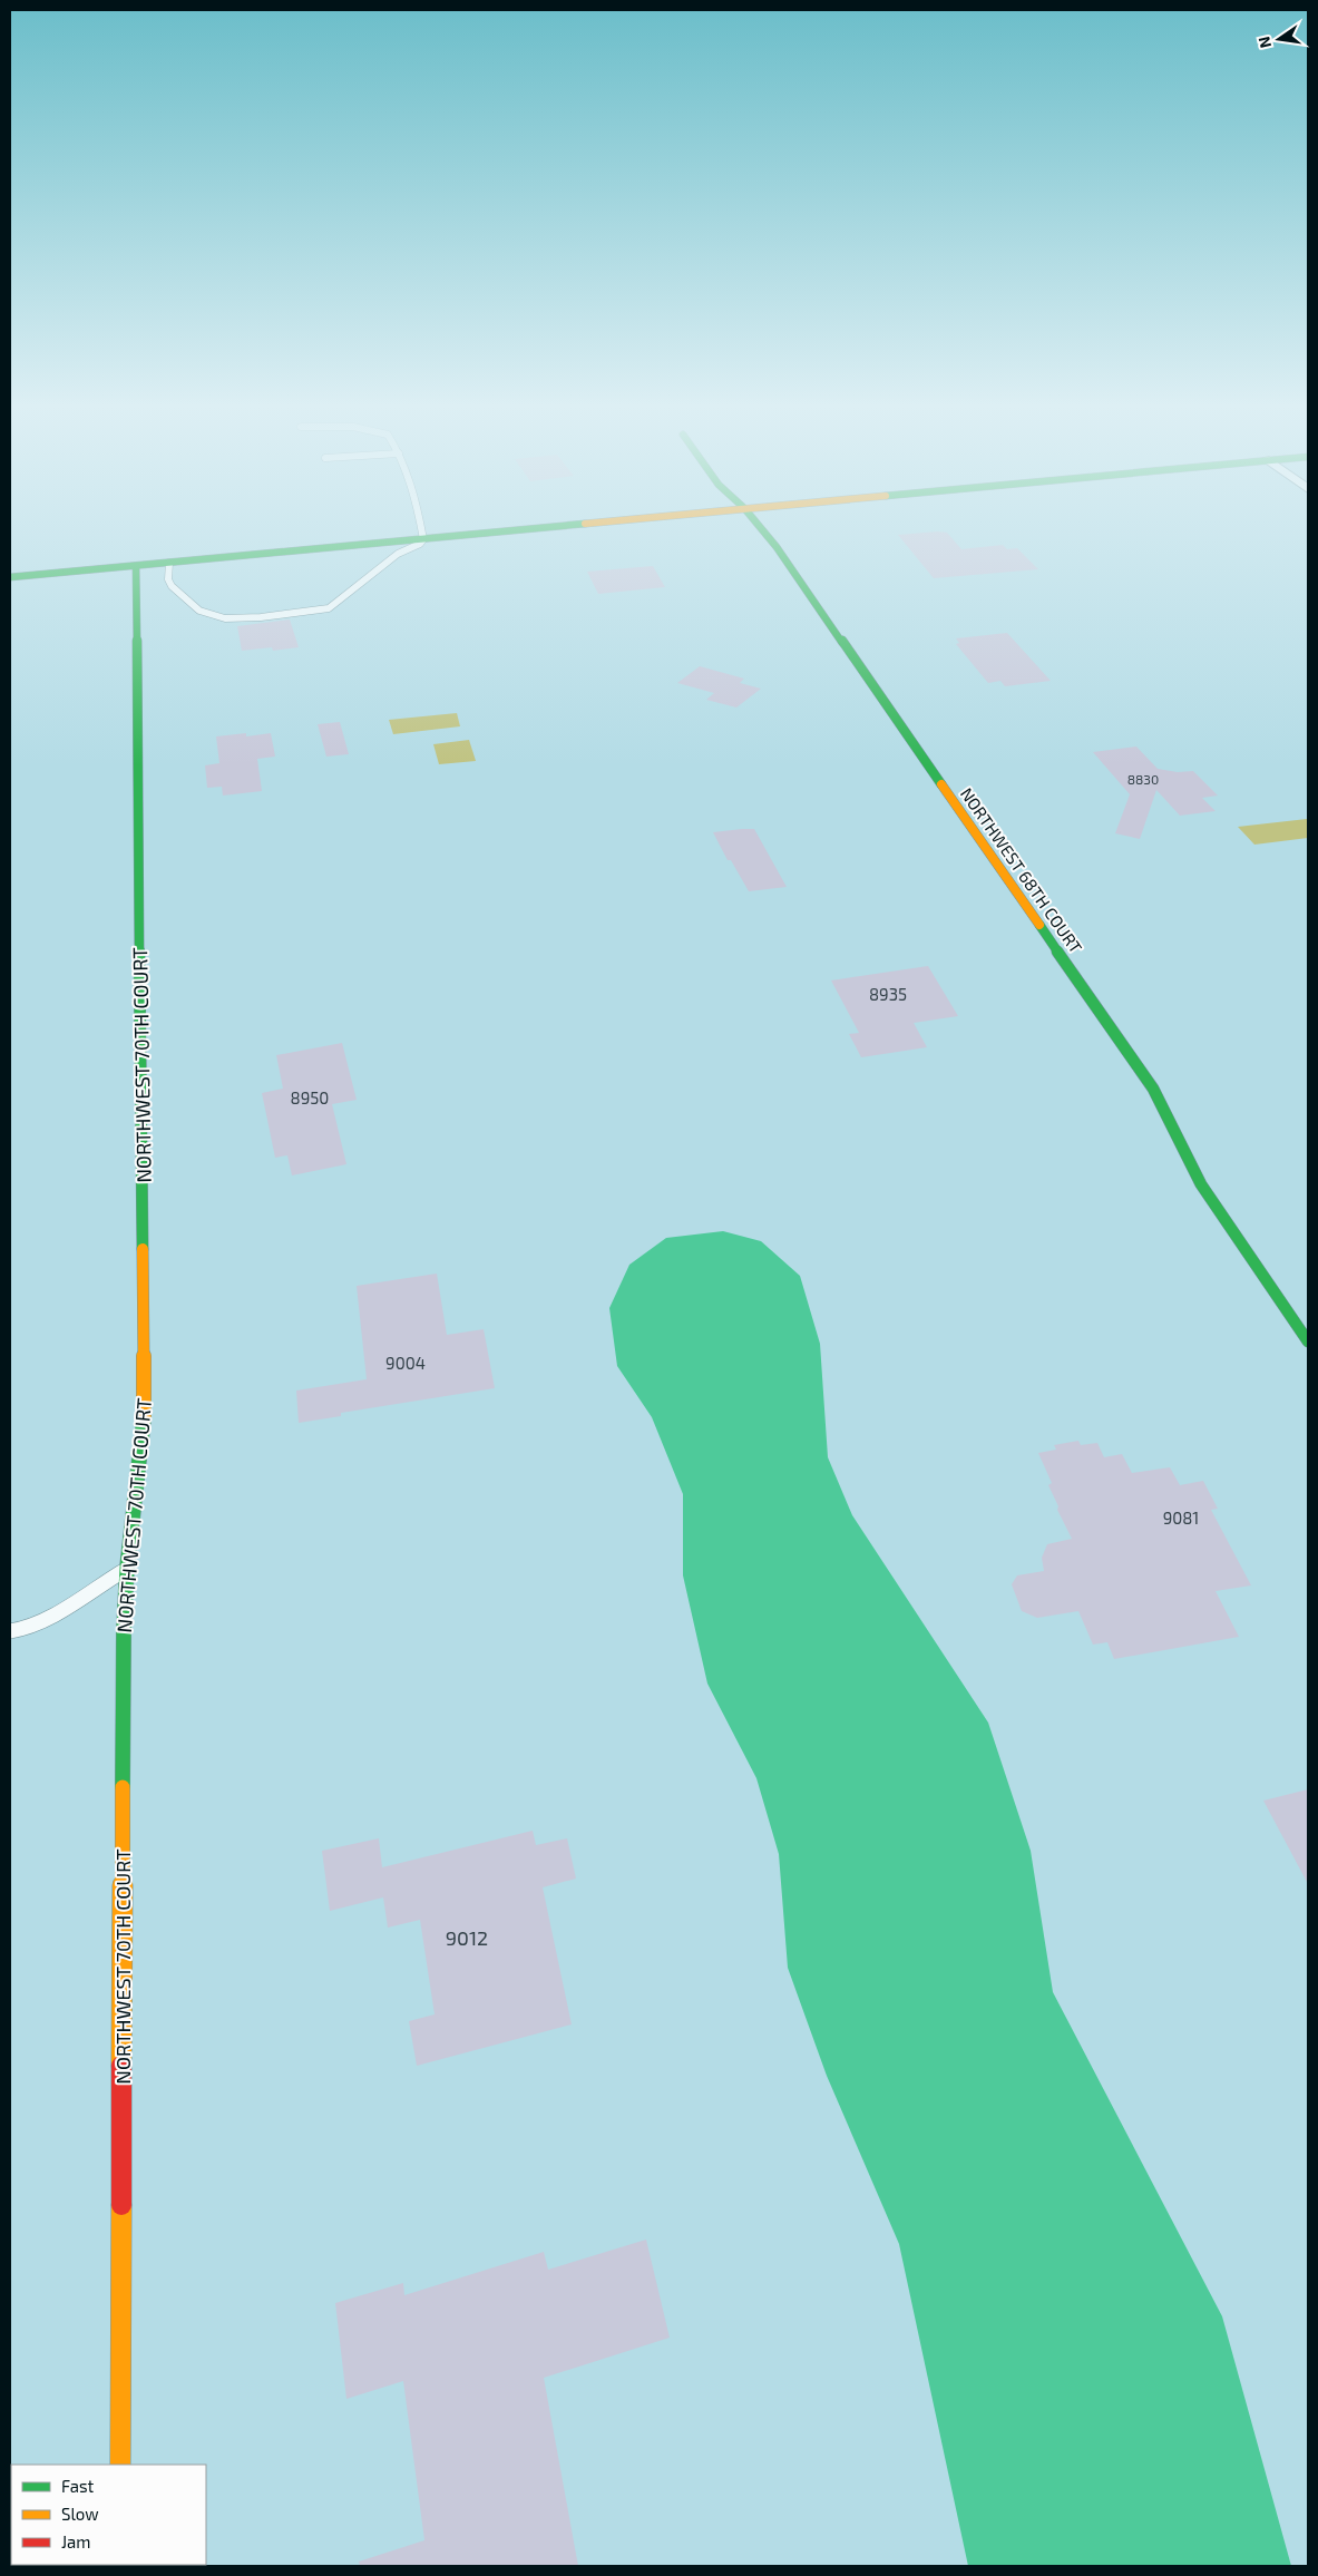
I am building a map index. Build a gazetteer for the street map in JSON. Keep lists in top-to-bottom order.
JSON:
{
  "streets": {
    "street": ["NORTHWEST 68TH COURT", "NORTHWEST 70TH COURT"]
  },
  "house_numbers": [
    "8830",
    "8935",
    "8950",
    "9004",
    "9081",
    "9012"
  ],
  "legend": ["Fast", "Slow", "Jam"],
  "north": "left"
}
